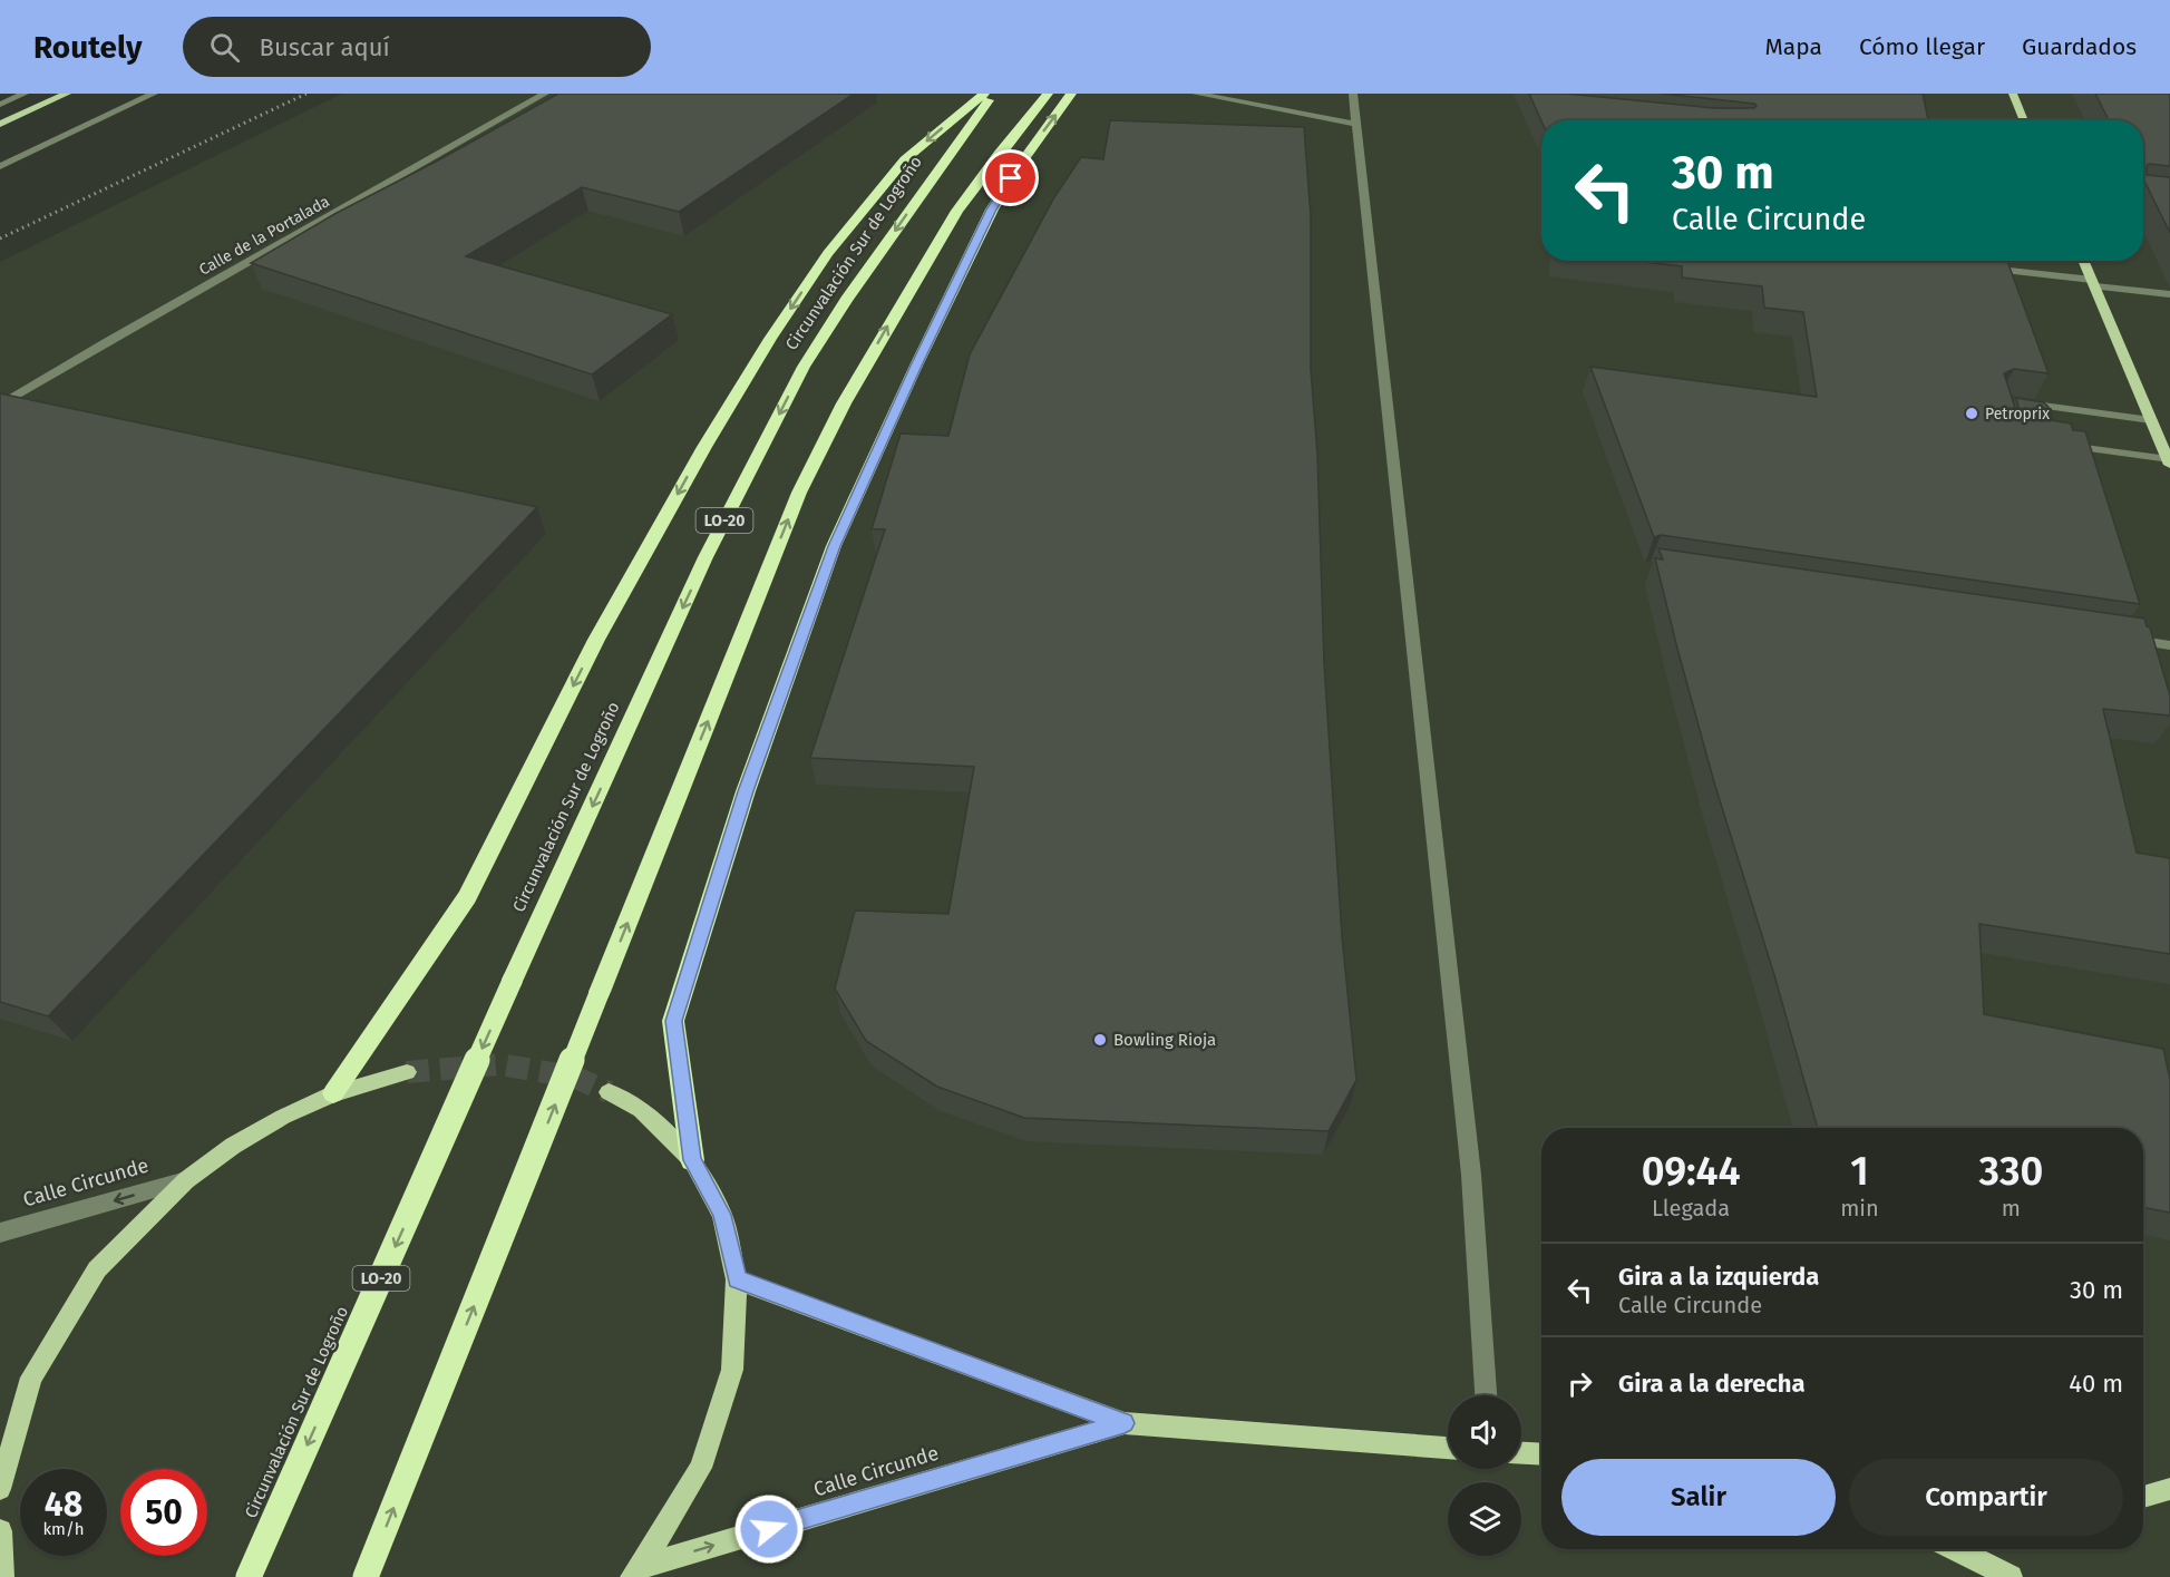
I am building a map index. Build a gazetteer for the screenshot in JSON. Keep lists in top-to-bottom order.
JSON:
{
  "streets": {
    "highway": ["Circunvalación Sur de Logroño", "LO-20"],
    "main road": ["Calle Circunde"],
    "street": ["Calle de la Portalada"]
  },
  "places": ["Petroprix", "Bowling Rioja"],
  "page": {
    "header": "Routely",
    "search": "Buscar aquí",
    "nav": ["Mapa", "Cómo llegar", "Guardados"],
    "turn": ["30 m", "Calle Circunde"],
    "eta": [
      "09:44",
      "Llegada",
      "1",
      "min",
      "330",
      "m"
    ],
    "list": [
      {
        "name": "Gira a la izquierda",
        "note": "Calle Circunde",
        "value": "30 m"
      },
      {
        "name": "Gira a la derecha",
        "value": "40 m"
      }
    ],
    "buttons": ["Salir", "Compartir"],
    "speed": "48 km/h",
    "limit": "50"
  }
}
